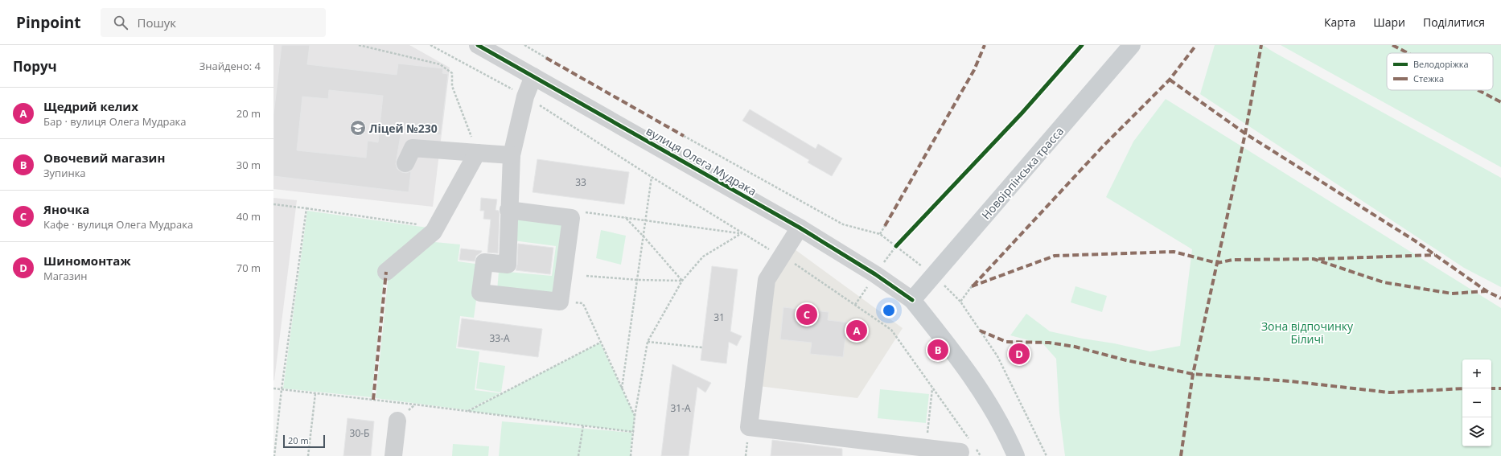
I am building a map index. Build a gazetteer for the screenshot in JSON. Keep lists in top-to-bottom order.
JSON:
{
  "streets": {
    "main road": ["вулиця Олега Мудрака", "Новоірпінська трасса"]
  },
  "crossings": [
    ["вулиця Олега Мудрака", "Новоірпінська трасса"]
  ],
  "parks": ["Зона відпочинку Біличі"],
  "places": {
    "school or university": ["Ліцей №230"]
  },
  "house_numbers": [
    "33",
    "31",
    "33-А",
    "31-А",
    "30-Б"
  ],
  "legend": ["Велодоріжка", "Стежка"],
  "scale_bar": "20 m",
  "page": {
    "header": "Pinpoint",
    "search": "Пошук",
    "nav": ["Карта", "Шари", "Поділитися"],
    "heading": ["Поруч", "Знайдено: 4"],
    "list": [
      {
        "mark": "A",
        "name": "Щедрий келих",
        "note": "Бар · вулиця Олега Мудрака",
        "value": "20 m"
      },
      {
        "mark": "B",
        "name": "Овочевий магазин",
        "note": "Зупинка",
        "value": "30 m"
      },
      {
        "mark": "C",
        "name": "Яночка",
        "note": "Кафе · вулиця Олега Мудрака",
        "value": "40 m"
      },
      {
        "mark": "D",
        "name": "Шиномонтаж",
        "note": "Магазин",
        "value": "70 m"
      }
    ],
    "pins": [
      "C",
      "A",
      "B",
      "D"
    ],
    "map_buttons": ["+", "−"],
    "scale": "20 m"
  }
}
